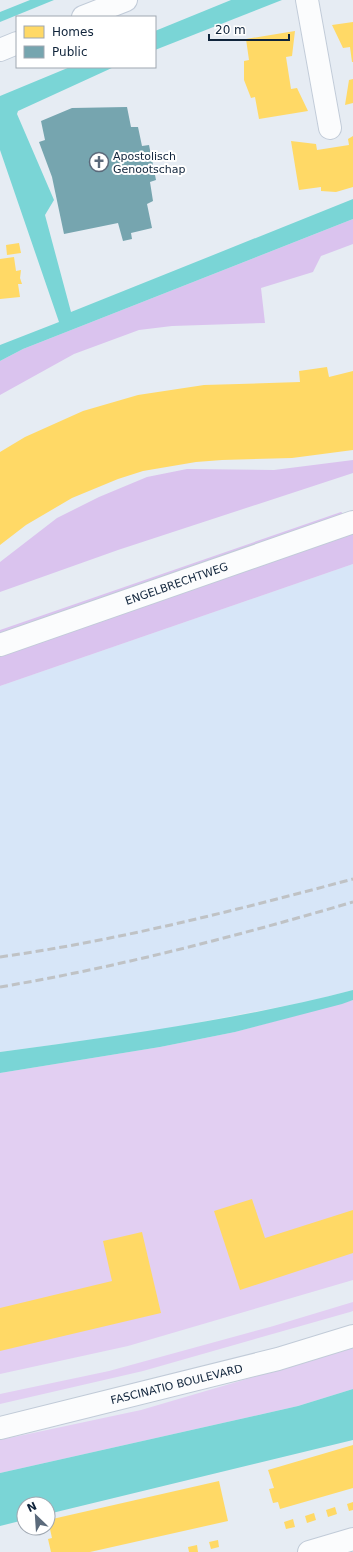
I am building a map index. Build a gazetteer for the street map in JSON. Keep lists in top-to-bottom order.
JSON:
{
  "streets": {
    "street": ["ENGELBRECHTWEG", "FASCINATIO BOULEVARD"]
  },
  "places": {
    "church": ["Apostolisch Genootschap"]
  },
  "legend": ["Homes", "Public"],
  "scale_bar": "20 m",
  "north": "top left"
}
